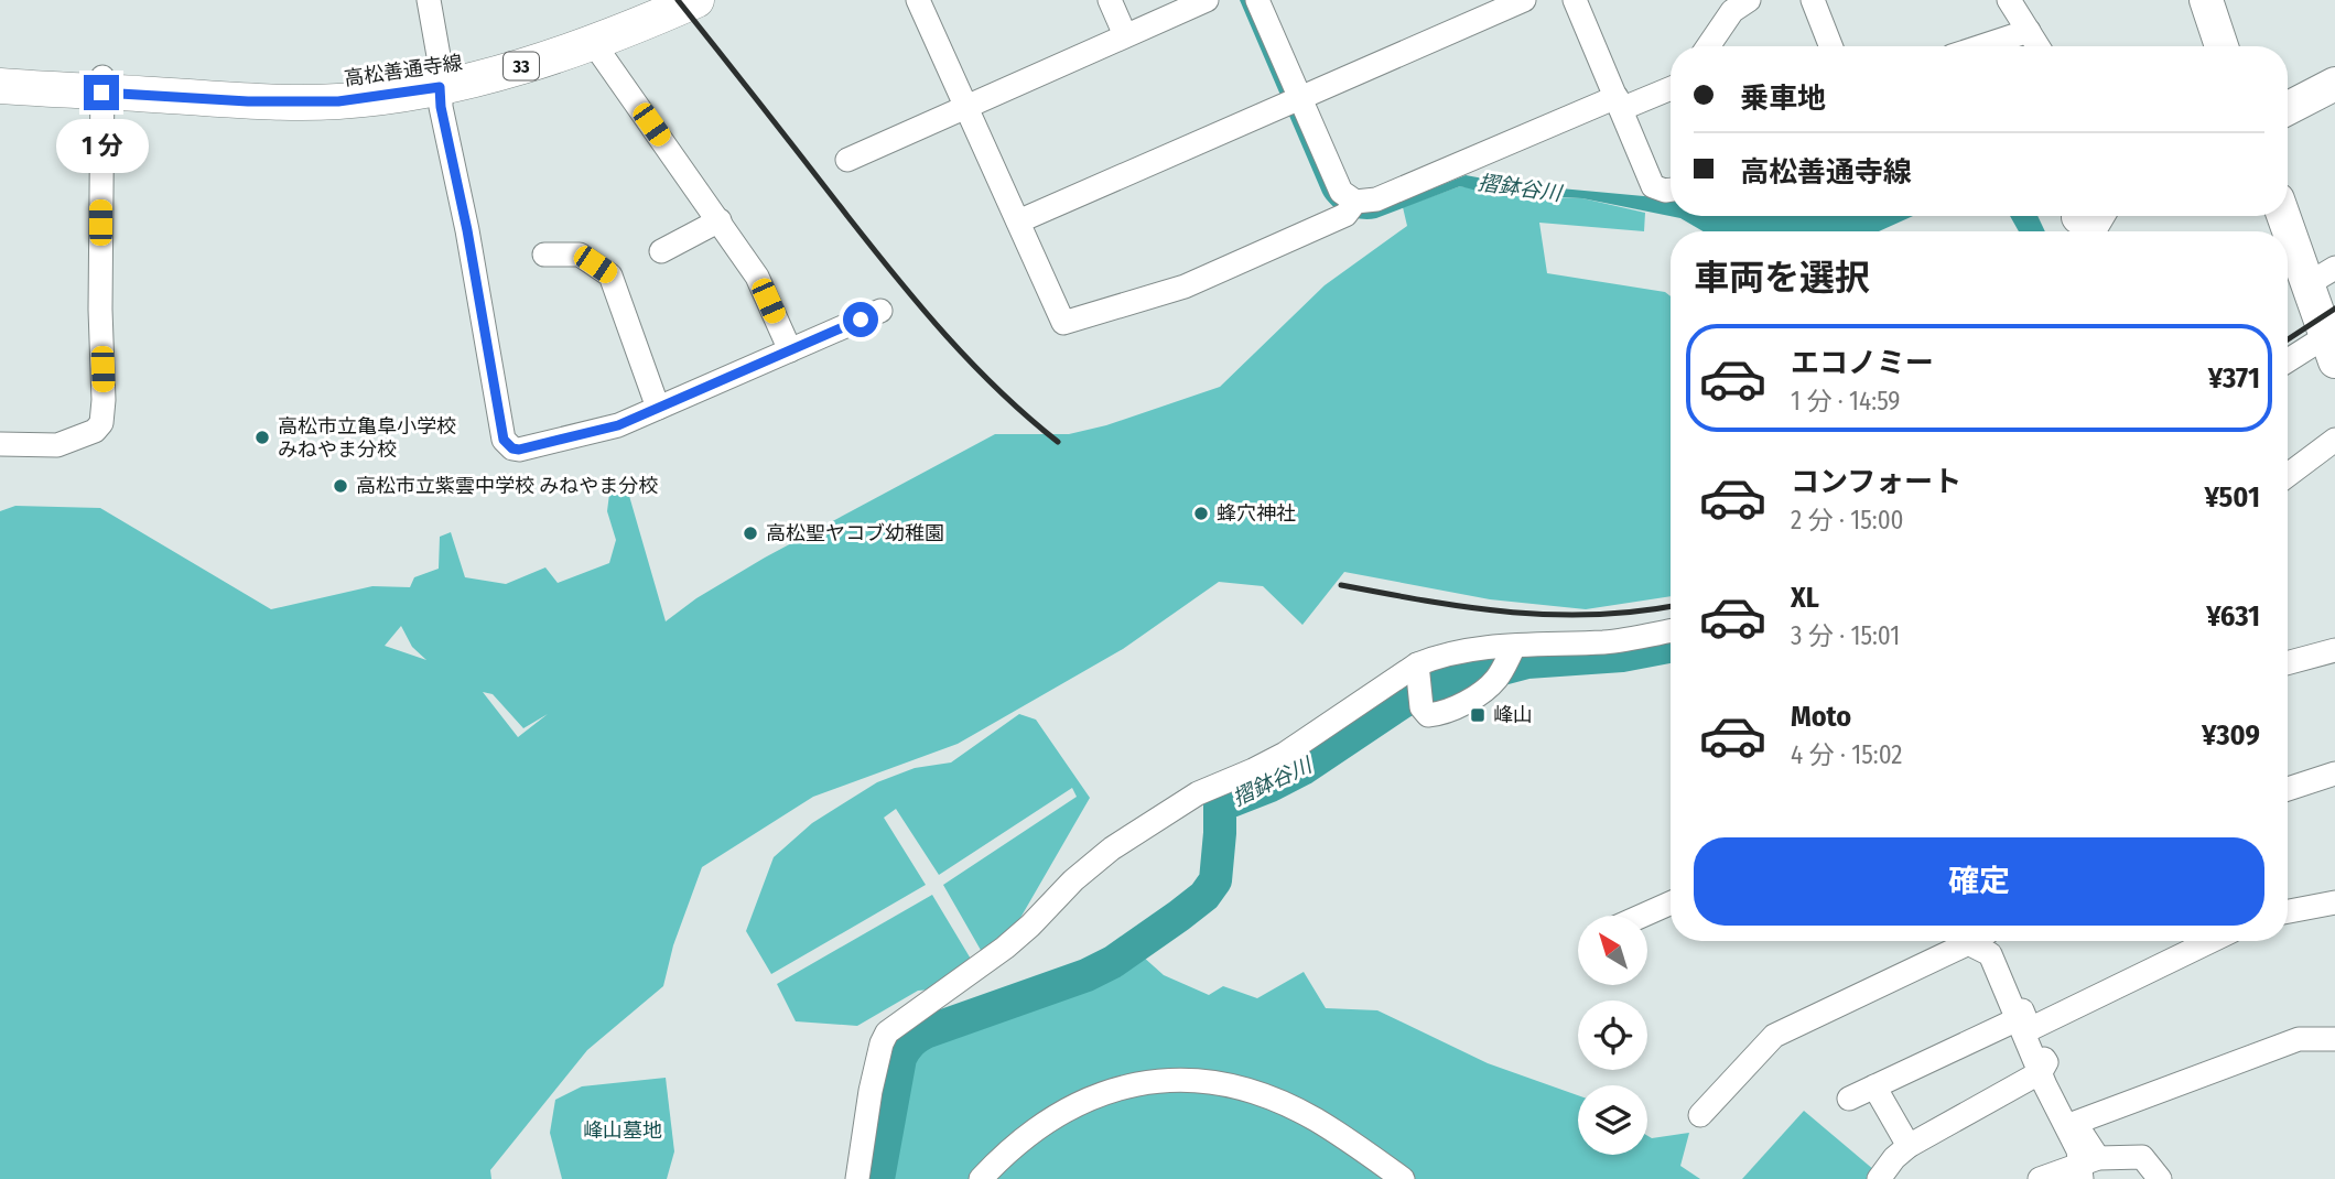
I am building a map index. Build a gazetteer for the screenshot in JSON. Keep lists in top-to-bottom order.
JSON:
{
  "streets": {
    "main road": ["33", "高松善通寺線"]
  },
  "water": ["摺鉢谷川"],
  "parks": ["峰山墓地"],
  "places": {
    "other": [
      "高松市立亀阜小学校 みねやま分校",
      "高松市立紫雲中学校 みねやま分校",
      "蜂穴神社",
      "高松聖ヤコブ幼稚園"
    ],
    "transit": ["峰山"]
  },
  "north": "top left",
  "page": {
    "banner": ["乗車地", "高松善通寺線"],
    "bubble": "1 分",
    "heading": "車両を選択",
    "list": [
      {
        "name": "エコノミー",
        "note": "1 分 · 14:59",
        "value": "¥371"
      },
      {
        "name": "コンフォート",
        "note": "2 分 · 15:00",
        "value": "¥501"
      },
      {
        "name": "XL",
        "note": "3 分 · 15:01",
        "value": "¥631"
      },
      {
        "name": "Moto",
        "note": "4 分 · 15:02",
        "value": "¥309"
      }
    ],
    "buttons": "確定"
  }
}
